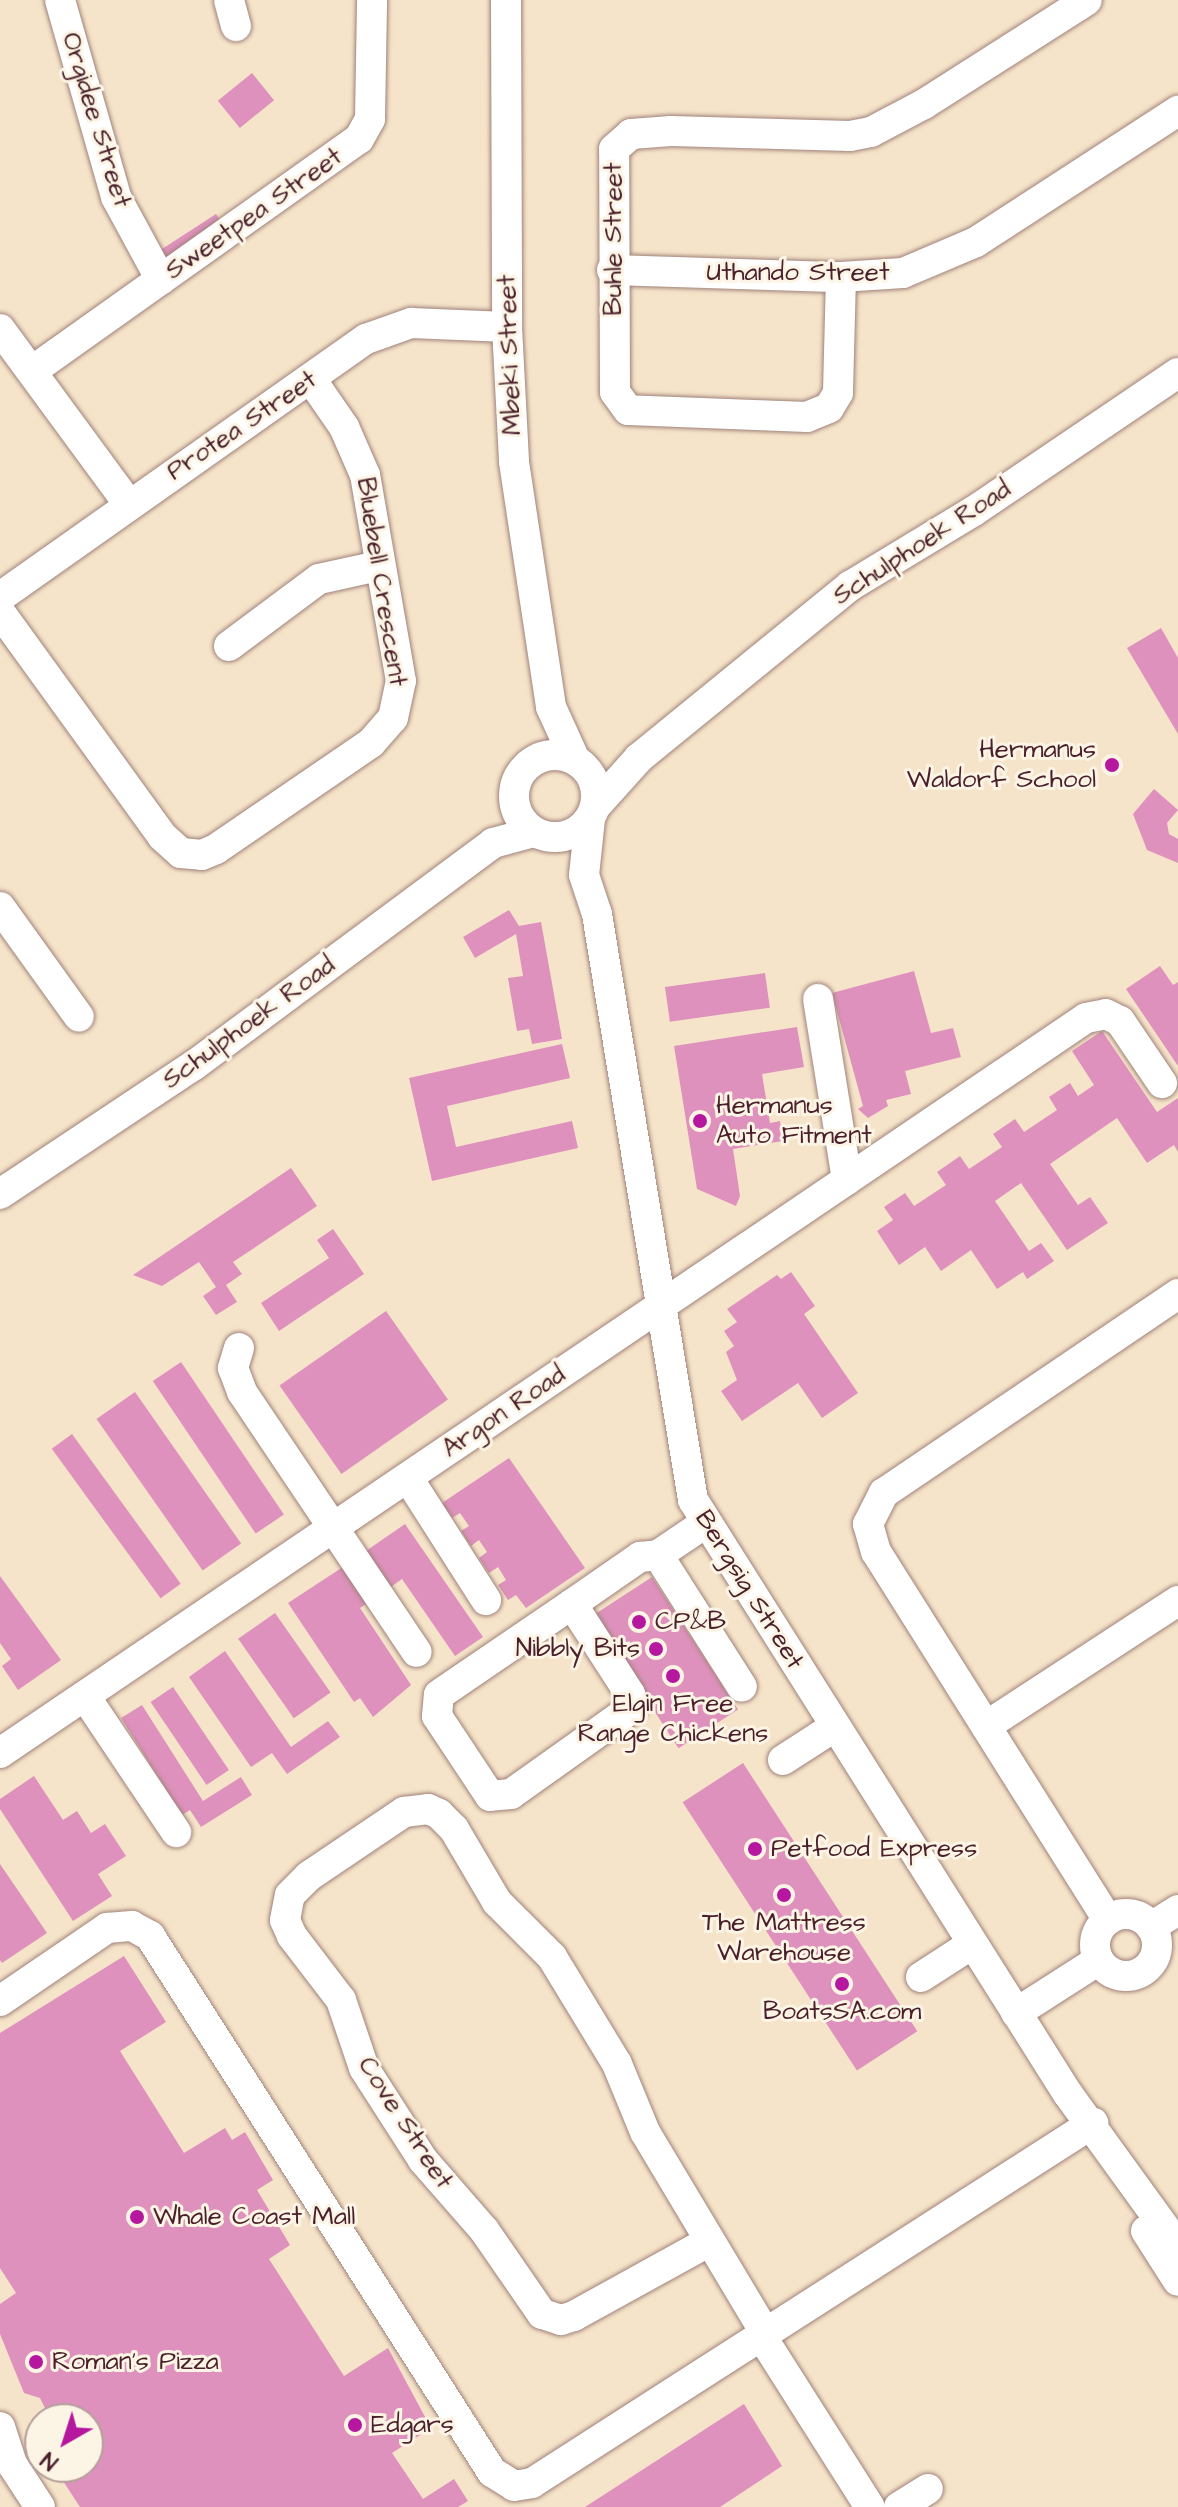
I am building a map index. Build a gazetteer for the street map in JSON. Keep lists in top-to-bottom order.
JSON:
{
  "streets": {
    "street": [
      "Orgidee Street",
      "Sweetpea Street",
      "Buhle Street",
      "Uthando Street",
      "Mbeki Street",
      "Protea Street",
      "Schulphoek Road",
      "Bluebell Crescent",
      "Argon Road",
      "Bergsig Street",
      "Cove Street"
    ]
  },
  "crossings": [
    ["Orgidee Street", "Sweetpea Street"],
    ["Buhle Street", "Uthando Street"],
    ["Mbeki Street", "Protea Street"],
    ["Mbeki Street", "Schulphoek Road"],
    ["Mbeki Street", "Bergsig Street"],
    ["Protea Street", "Bluebell Crescent"],
    ["Schulphoek Road", "Bergsig Street"],
    ["Argon Road", "Bergsig Street"]
  ],
  "places": [
    "Hermanus Waldorf School",
    "Hermanus Auto Fitment",
    "CP&B",
    "Nibbly Bits",
    "Elgin Free Range Chickens",
    "Petfood Express",
    "The Mattress Warehouse",
    "BoatsSA.com",
    "Whale Coast Mall",
    "Roman's Pizza",
    "Edgars"
  ],
  "north": "bottom left"
}
